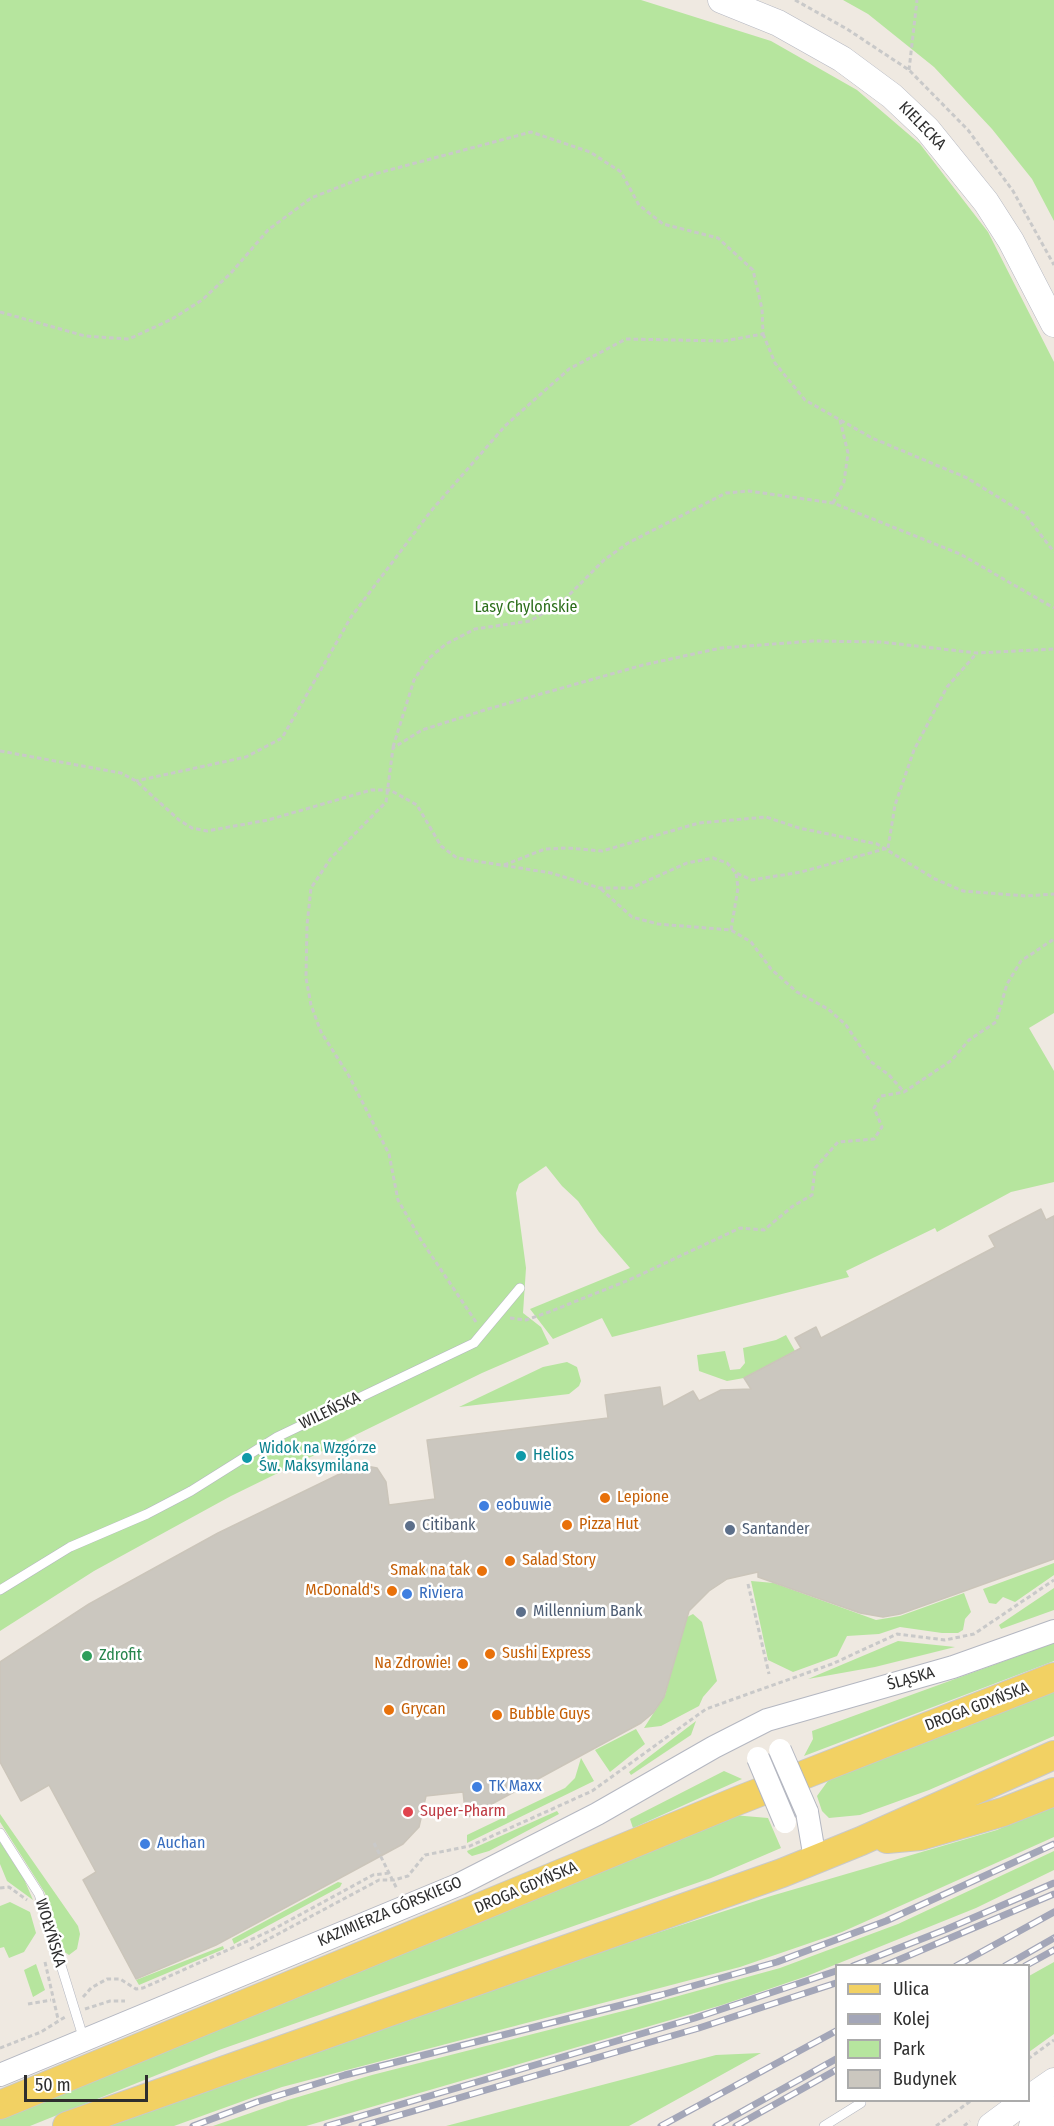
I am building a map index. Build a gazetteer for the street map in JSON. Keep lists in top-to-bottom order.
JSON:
{
  "streets": {
    "main road": ["KIELECKA", "DROGA GDYŃSKA"],
    "street": ["ŚLĄSKA", "KAZIMIERZA GÓRSKIEGO"],
    "lane": ["WILEŃSKA", "WOŁYŃSKA"]
  },
  "crossings": [
    ["ŚLĄSKA", "KAZIMIERZA GÓRSKIEGO"],
    ["KAZIMIERZA GÓRSKIEGO", "WOŁYŃSKA"]
  ],
  "parks": ["Lasy Chylońskie"],
  "places": [
    "Helios",
    "Widok na Wzgórze Św. Maksymilana",
    "Lepione",
    "eobuwie",
    "Pizza Hut",
    "Citibank",
    "Santander",
    "Salad Story",
    "Smak na tak",
    "McDonald's",
    "Riviera",
    "Millennium Bank",
    "Sushi Express",
    "Zdrofit",
    "Na Zdrowie!",
    "Grycan",
    "Bubble Guys",
    "TK Maxx",
    "Super-Pharm",
    "Auchan"
  ],
  "legend": [
    "Ulica",
    "Kolej",
    "Park",
    "Budynek"
  ],
  "scale_bar": "50 m"
}
